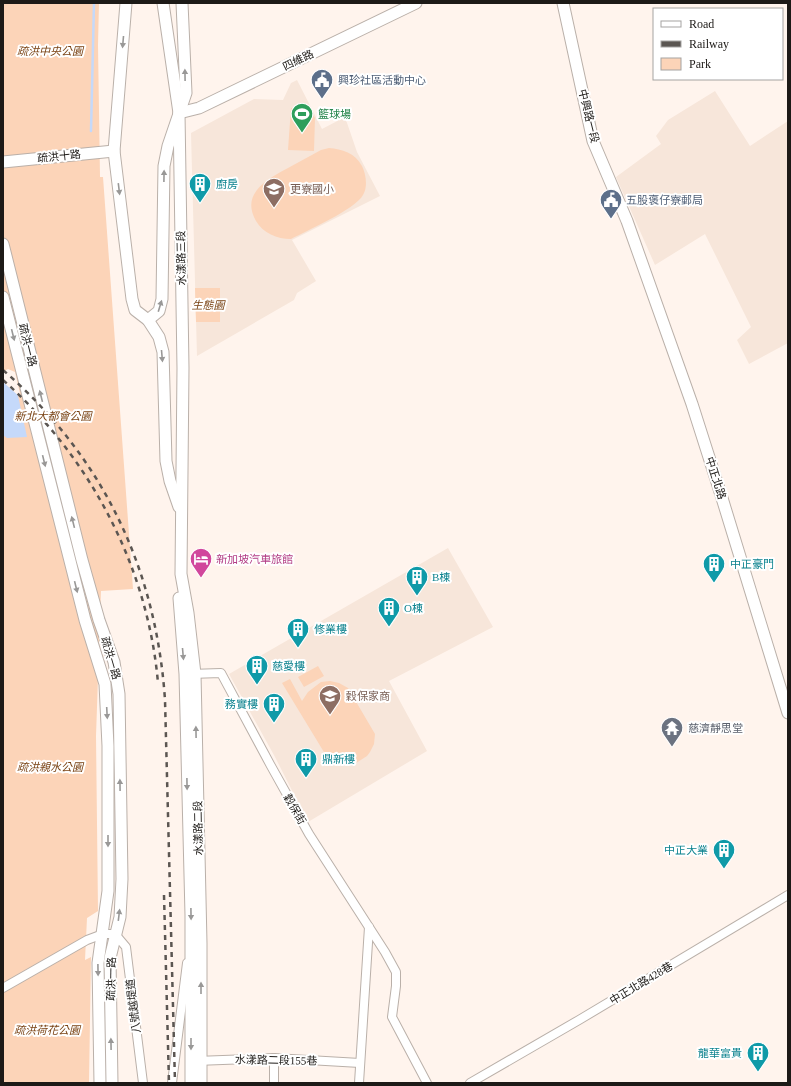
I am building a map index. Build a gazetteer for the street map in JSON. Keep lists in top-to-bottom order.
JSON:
{
  "streets": {
    "street": [
      "四維路",
      "中興路一段",
      "疏洪十路",
      "水漾路三段",
      "疏洪一路",
      "中正北路",
      "穀保街",
      "水漾路二段",
      "中正北路428巷",
      "八號越堤道",
      "水漾路二段155巷"
    ]
  },
  "crossings": [
    ["四維路", "水漾路三段"],
    ["中興路一段", "中正北路"],
    ["水漾路三段", "水漾路二段"],
    ["疏洪一路", "八號越堤道"],
    ["穀保街", "水漾路二段"],
    ["水漾路二段", "水漾路二段155巷"]
  ],
  "parks": [
    "疏洪中央公園",
    "生態園",
    "新北大都會公園",
    "疏洪親水公園",
    "疏洪荷花公園"
  ],
  "places": {
    "public building": ["興珍社區活動中心", "五股褒仔寮郵局"],
    "sports": ["籃球場"],
    "building": [
      "廚房",
      "中正豪門",
      "B棟",
      "O棟",
      "修業樓",
      "慈愛樓",
      "務實樓",
      "鼎新樓",
      "中正大業",
      "龍華富貴"
    ],
    "school or university": ["更寮國小", "穀保家商"],
    "hotel": ["新加坡汽車旅館"],
    "temple": ["慈濟靜思堂"]
  },
  "legend": ["Road", "Railway", "Park"]
}
